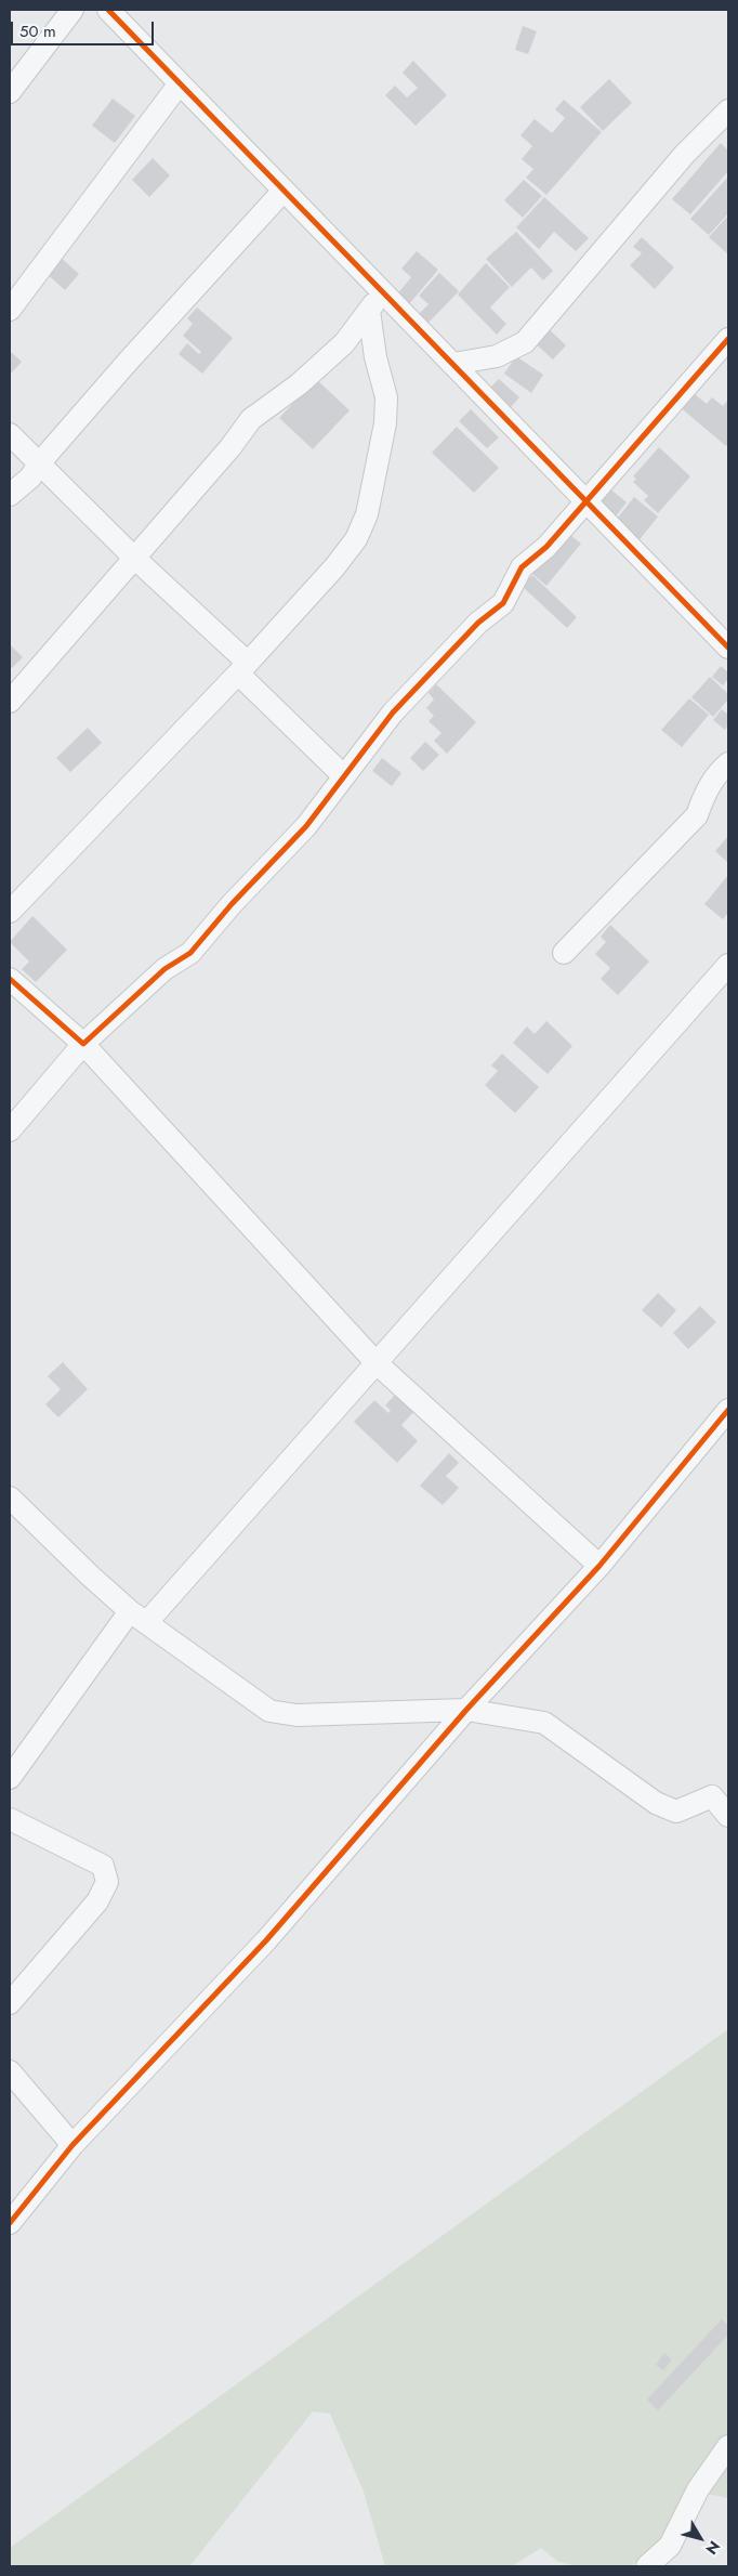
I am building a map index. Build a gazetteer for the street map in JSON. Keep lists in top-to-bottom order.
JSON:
{
  "scale_bar": "50 m",
  "north": "bottom right"
}
